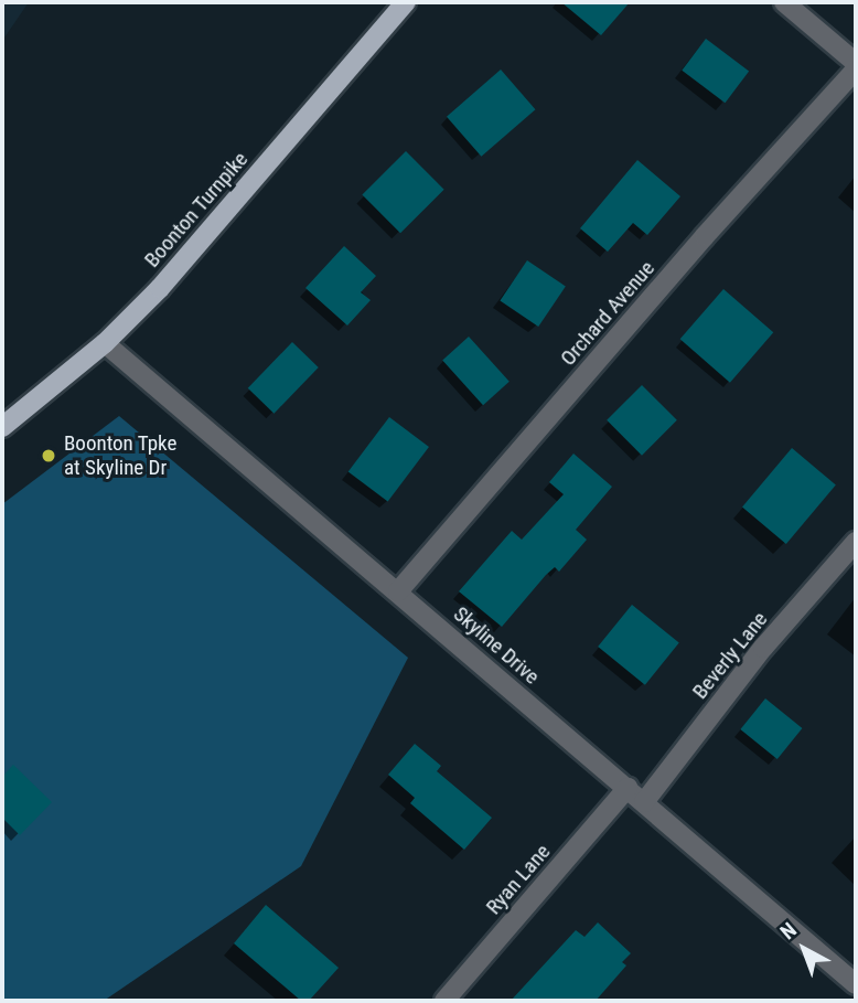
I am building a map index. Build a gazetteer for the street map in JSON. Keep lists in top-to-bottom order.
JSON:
{
  "streets": {
    "main road": ["Boonton Turnpike"],
    "street": [
      "Orchard Avenue",
      "Skyline Drive",
      "Beverly Lane",
      "Ryan Lane"
    ]
  },
  "crossings": [
    ["Boonton Turnpike", "Skyline Drive"],
    ["Orchard Avenue", "Skyline Drive"],
    ["Skyline Drive", "Beverly Lane"],
    ["Skyline Drive", "Ryan Lane"]
  ],
  "places": ["Boonton Tpke at Skyline Dr"],
  "north": "top left"
}
